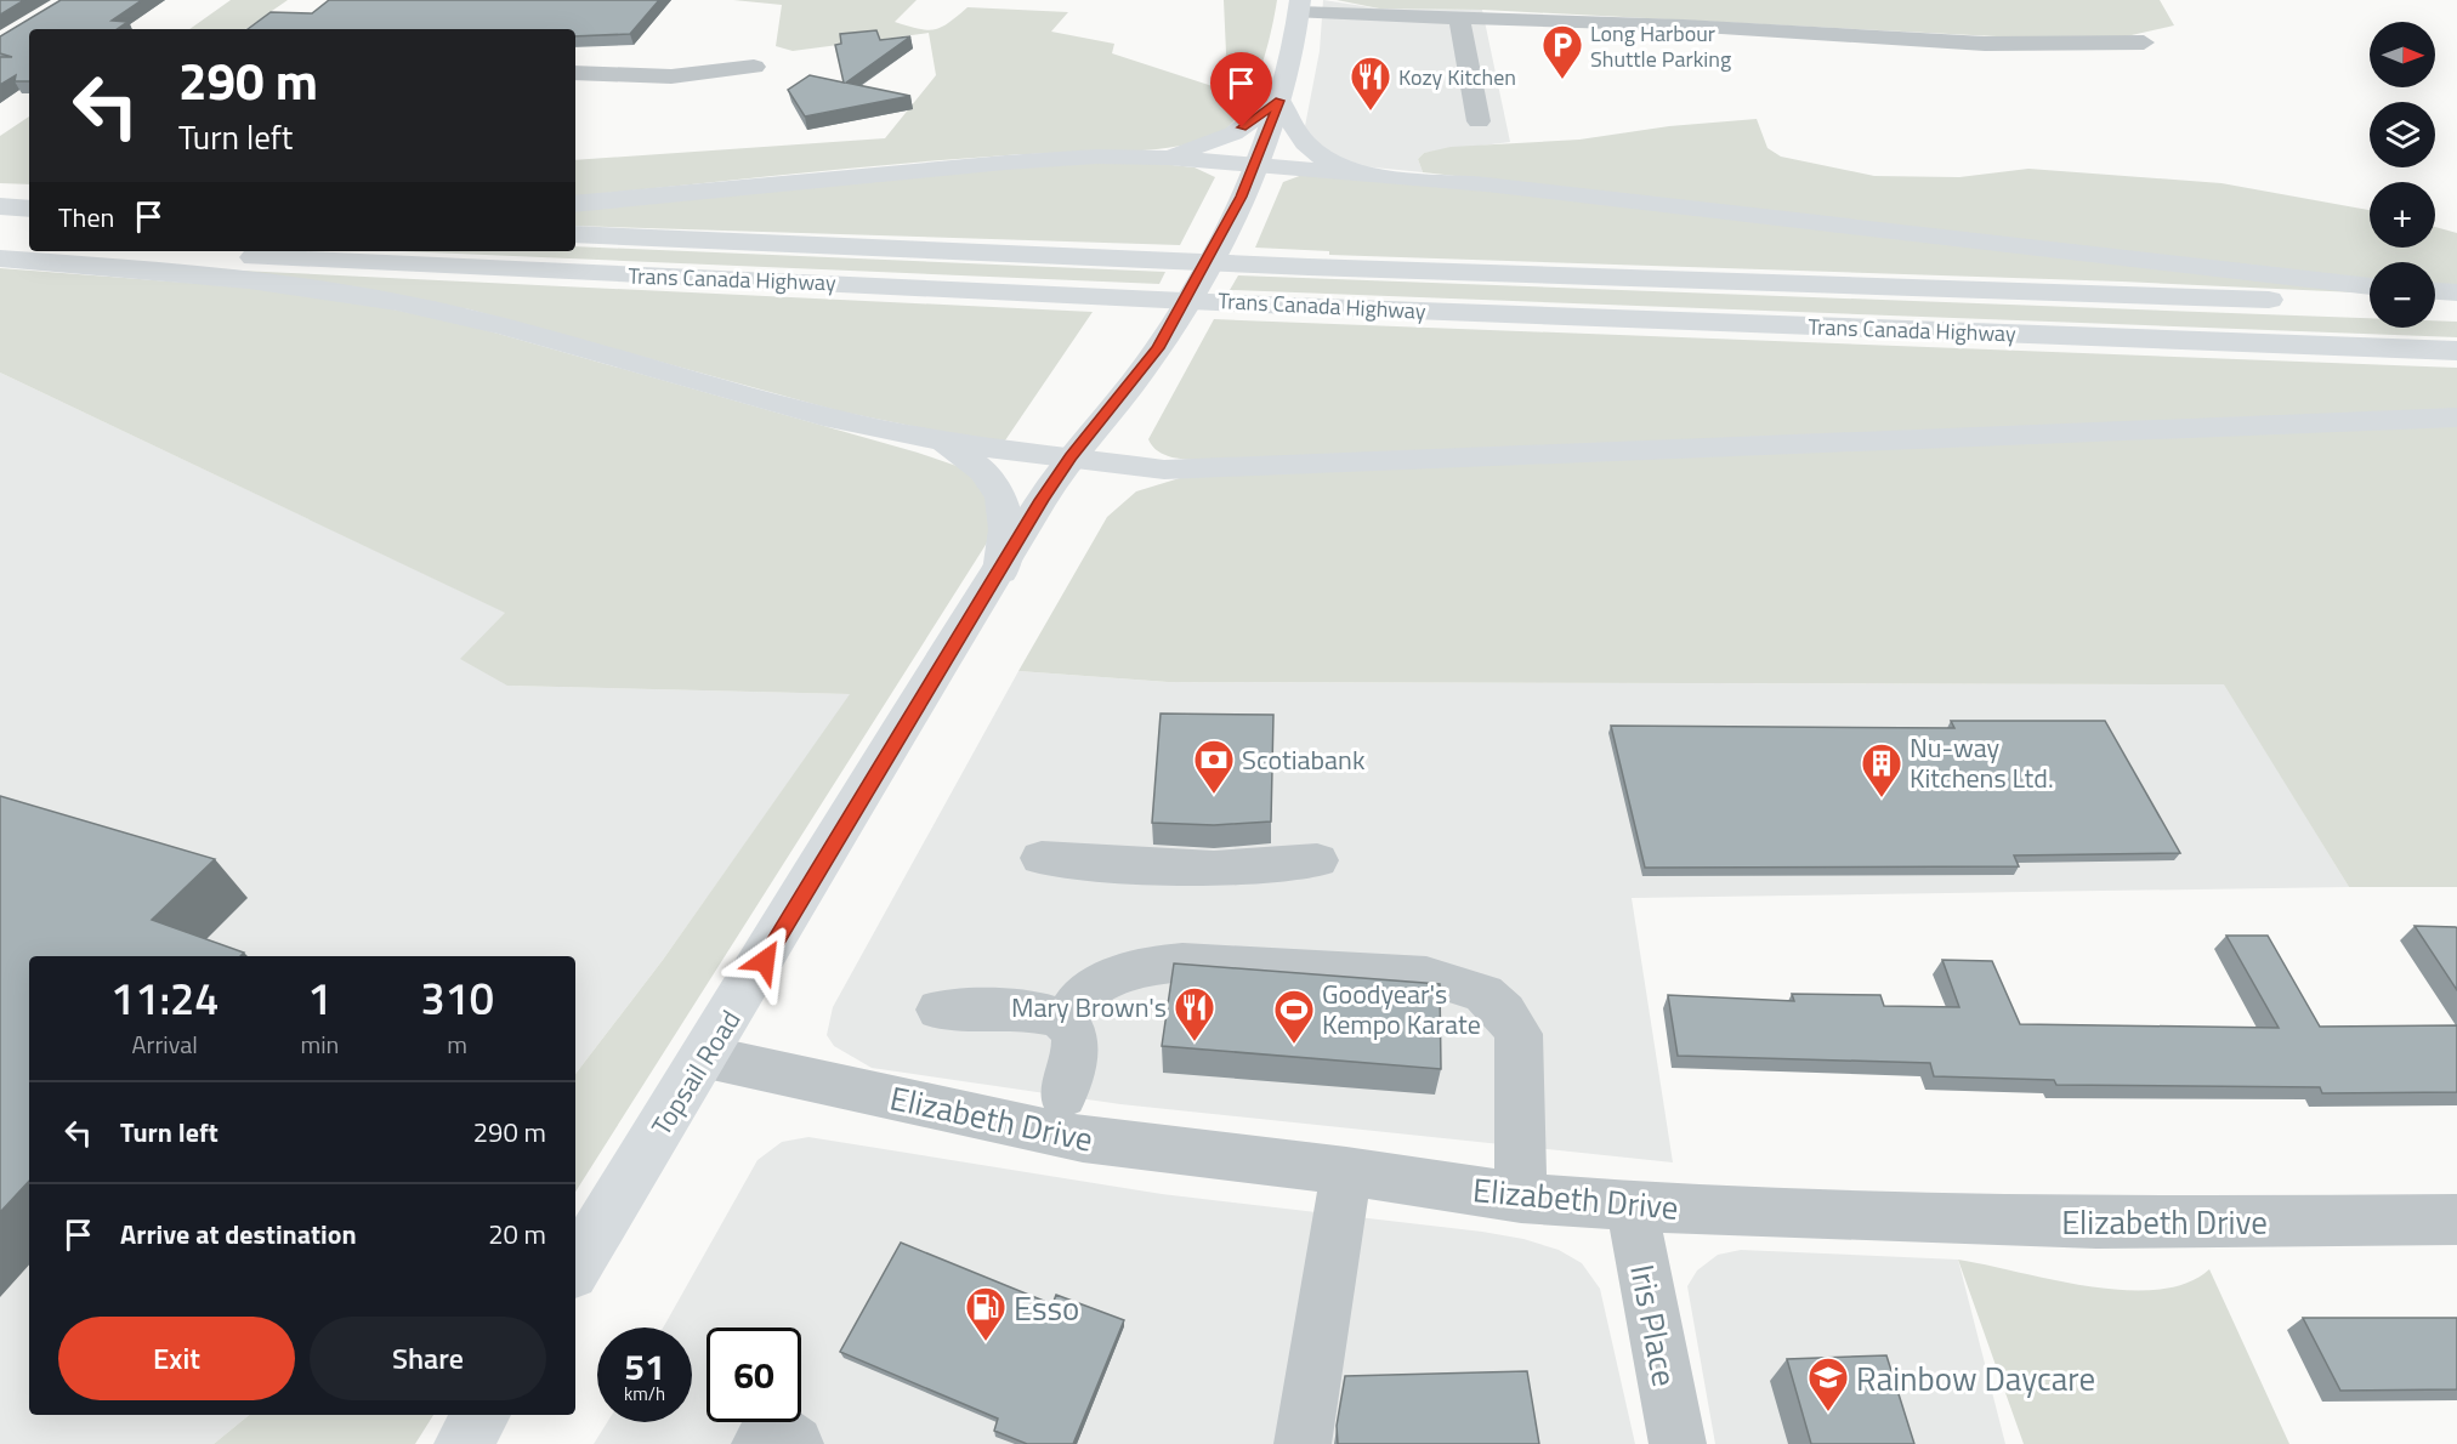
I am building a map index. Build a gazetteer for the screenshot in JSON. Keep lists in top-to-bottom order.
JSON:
{
  "streets": {
    "main road": ["Trans Canada Highway", "Topsail Road"],
    "street": ["Elizabeth Drive", "Iris Place"]
  },
  "crossings": [
    ["Topsail Road", "Elizabeth Drive"],
    ["Elizabeth Drive", "Iris Place"]
  ],
  "places": {
    "parking": ["Long Harbour Shuttle Parking"],
    "restaurant": ["Kozy Kitchen", "Mary Brown's"],
    "bank": ["Scotiabank"],
    "building": ["Nu-way Kitchens Ltd."],
    "sports": ["Goodyear's Kempo Karate"],
    "fuel station": ["Esso"],
    "school or university": ["Rainbow Daycare"]
  },
  "north": "right",
  "page": {
    "map_buttons": ["+", "−"],
    "turn": ["290 m", "Turn left"],
    "then": "Then",
    "eta": [
      "11:24",
      "Arrival",
      "1",
      "min",
      "310",
      "m"
    ],
    "list": [
      {
        "name": "Turn left",
        "value": "290 m"
      },
      {
        "name": "Arrive at destination",
        "value": "20 m"
      }
    ],
    "buttons": ["Exit", "Share"],
    "speed": "51 km/h",
    "limit": "60"
  }
}
